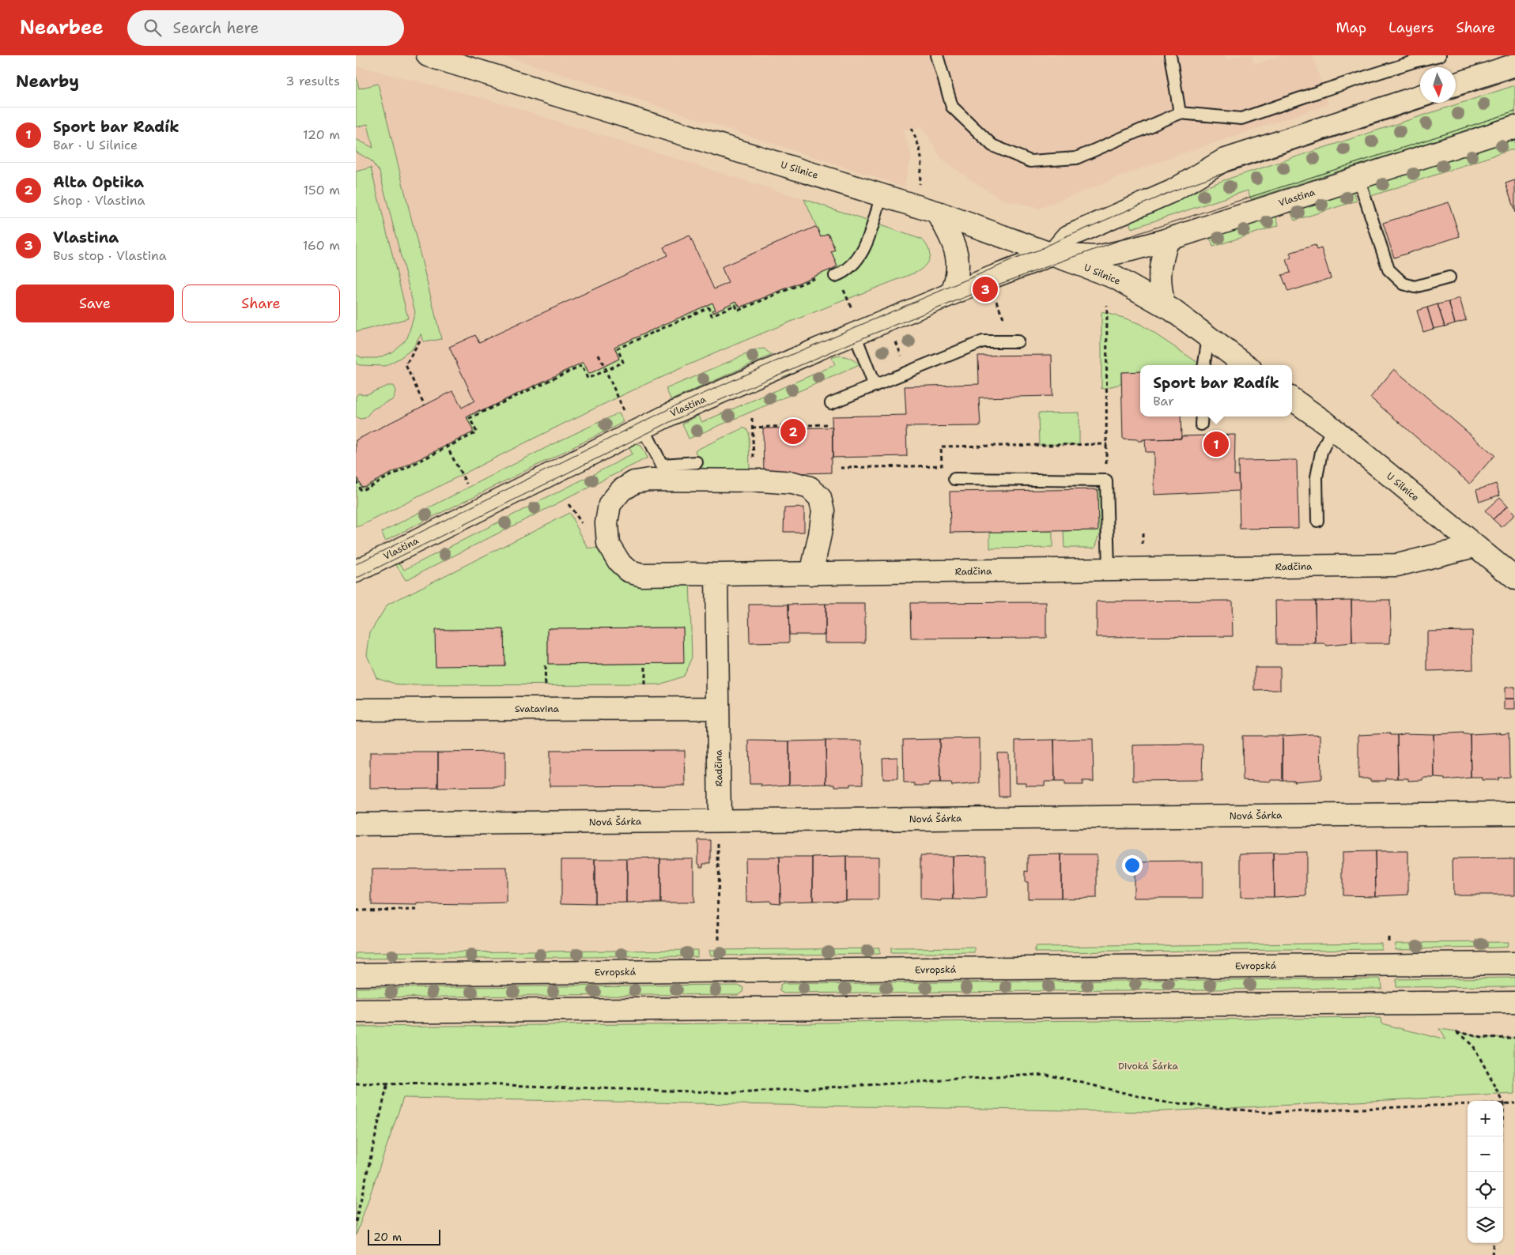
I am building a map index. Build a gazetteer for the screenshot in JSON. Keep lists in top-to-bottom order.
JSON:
{
  "streets": {
    "street": [
      "U Silnice",
      "Vlastina",
      "Radčina",
      "Svatavina",
      "Nová Šárka",
      "Evropská"
    ]
  },
  "crossings": [
    ["U Silnice", "Vlastina"],
    ["U Silnice", "Radčina"],
    ["Radčina", "Svatavina"],
    ["Radčina", "Nová Šárka"]
  ],
  "parks": ["Divoká Šárka"],
  "scale_bar": "20 m",
  "north": "bottom",
  "page": {
    "header": "Nearbee",
    "search": "Search here",
    "nav": ["Map", "Layers", "Share"],
    "heading": ["Nearby", "3 results"],
    "list": [
      {
        "mark": "1",
        "name": "Sport bar Radík",
        "note": "Bar · U Silnice",
        "value": "120 m"
      },
      {
        "mark": "2",
        "name": "Alta Optika",
        "note": "Shop · Vlastina",
        "value": "150 m"
      },
      {
        "mark": "3",
        "name": "Vlastina",
        "note": "Bus stop · Vlastina",
        "value": "160 m"
      }
    ],
    "buttons": ["Save", "Share"],
    "pins": ["3", "2", "1"],
    "popup": ["Sport bar Radík", "Bar"],
    "map_buttons": ["+", "−"],
    "scale": "20 m"
  }
}
